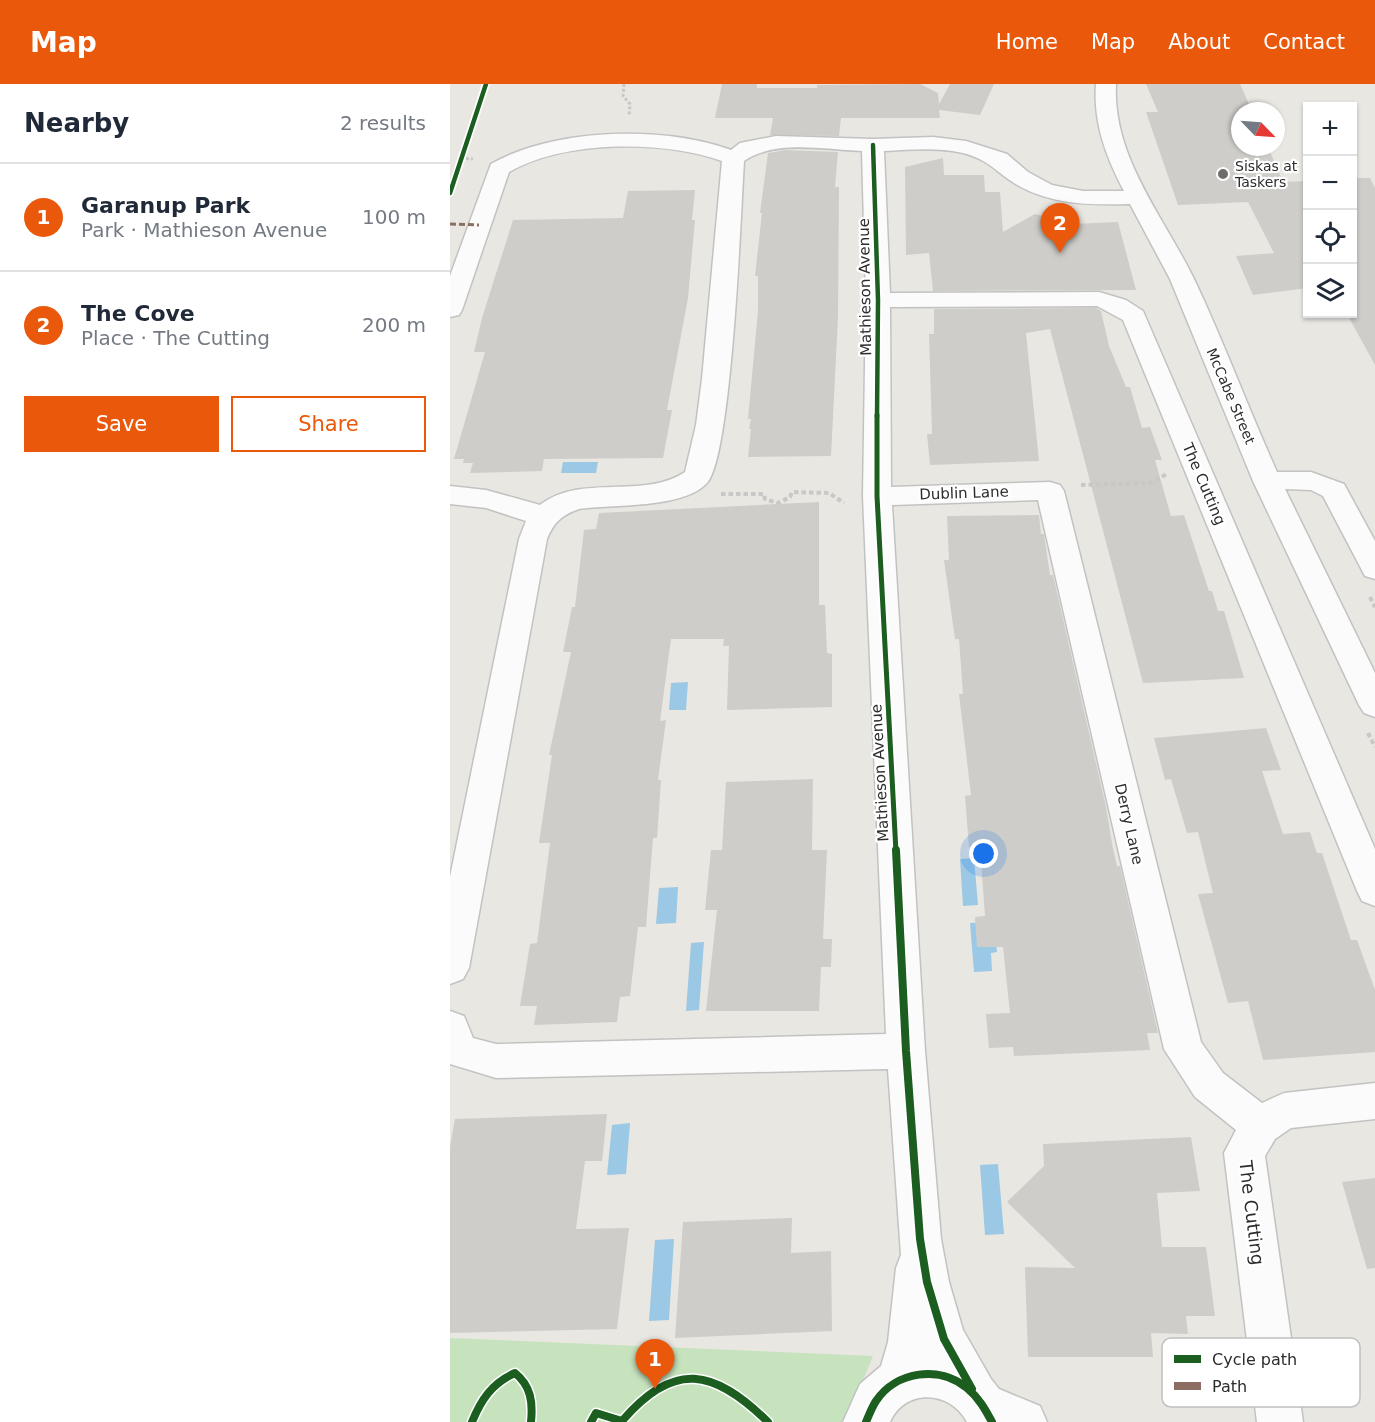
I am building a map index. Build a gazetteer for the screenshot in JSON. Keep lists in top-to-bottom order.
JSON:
{
  "streets": {
    "street": [
      "Mathieson Avenue",
      "McCabe Street",
      "The Cutting",
      "Dublin Lane",
      "Derry Lane"
    ]
  },
  "crossings": [
    ["Mathieson Avenue", "The Cutting"],
    ["Mathieson Avenue", "Dublin Lane"],
    ["The Cutting", "Derry Lane"],
    ["Dublin Lane", "Derry Lane"]
  ],
  "places": ["Siskas at Taskers"],
  "legend": ["Cycle path", "Path"],
  "north": "bottom right",
  "page": {
    "header": "Map",
    "nav": [
      "Home",
      "Map",
      "About",
      "Contact"
    ],
    "heading": ["Nearby", "2 results"],
    "map_buttons": ["+", "−"],
    "list": [
      {
        "mark": "1",
        "name": "Garanup Park",
        "note": "Park · Mathieson Avenue",
        "value": "100 m"
      },
      {
        "mark": "2",
        "name": "The Cove",
        "note": "Place · The Cutting",
        "value": "200 m"
      }
    ],
    "pins": ["2", "1"],
    "buttons": ["Save", "Share"]
  }
}
